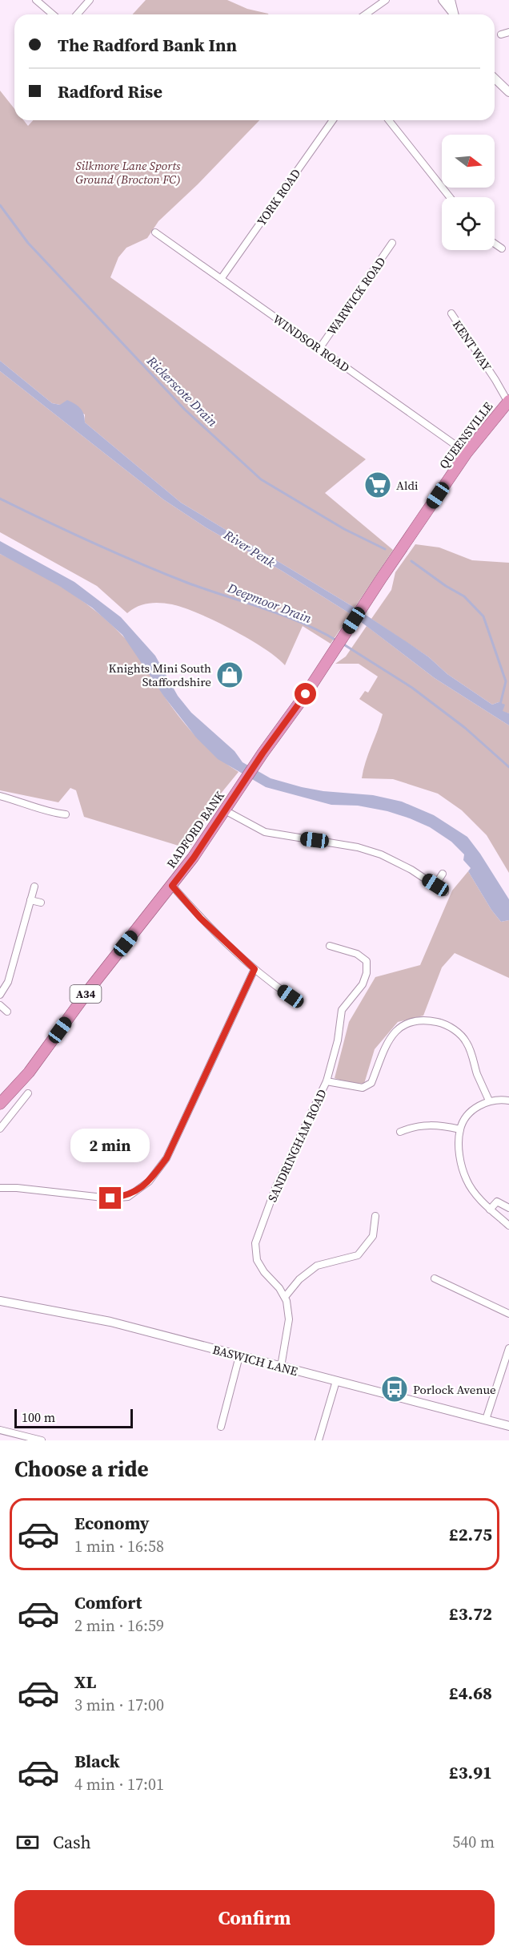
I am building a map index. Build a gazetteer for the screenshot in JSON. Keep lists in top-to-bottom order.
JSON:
{
  "streets": {
    "highway": ["QUEENSVILLE", "RADFORD BANK", "A34"],
    "street": [
      "YORK ROAD",
      "WARWICK ROAD",
      "WINDSOR ROAD",
      "KENT WAY",
      "SANDRINGHAM ROAD",
      "BASWICH LANE"
    ]
  },
  "crossings": [
    ["YORK ROAD", "WINDSOR ROAD"],
    ["WARWICK ROAD", "WINDSOR ROAD"],
    ["WINDSOR ROAD", "QUEENSVILLE"],
    ["KENT WAY", "QUEENSVILLE"],
    ["QUEENSVILLE", "RADFORD BANK"],
    ["SANDRINGHAM ROAD", "BASWICH LANE"]
  ],
  "water": ["Rickerscote Drain", "River Penk", "Deepmoor Drain"],
  "parks": ["Silkmore Lane Sports Ground (Brocton FC)"],
  "places": {
    "supermarket": ["Aldi"],
    "shop": ["Knights Mini South Staffordshire"],
    "bus stop": ["Porlock Avenue"]
  },
  "scale_bar": "100 m",
  "north": "right",
  "page": {
    "banner": ["The Radford Bank Inn", "Radford Rise"],
    "bubble": "2 min",
    "scale": "100 m",
    "heading": "Choose a ride",
    "list": [
      {
        "name": "Economy",
        "note": "1 min · 16:58",
        "value": "£2.75"
      },
      {
        "name": "Comfort",
        "note": "2 min · 16:59",
        "value": "£3.72"
      },
      {
        "name": "XL",
        "note": "3 min · 17:00",
        "value": "£4.68"
      },
      {
        "name": "Black",
        "note": "4 min · 17:01",
        "value": "£3.91"
      }
    ],
    "pay": ["Cash", "540 m"],
    "buttons": "Confirm"
  }
}
